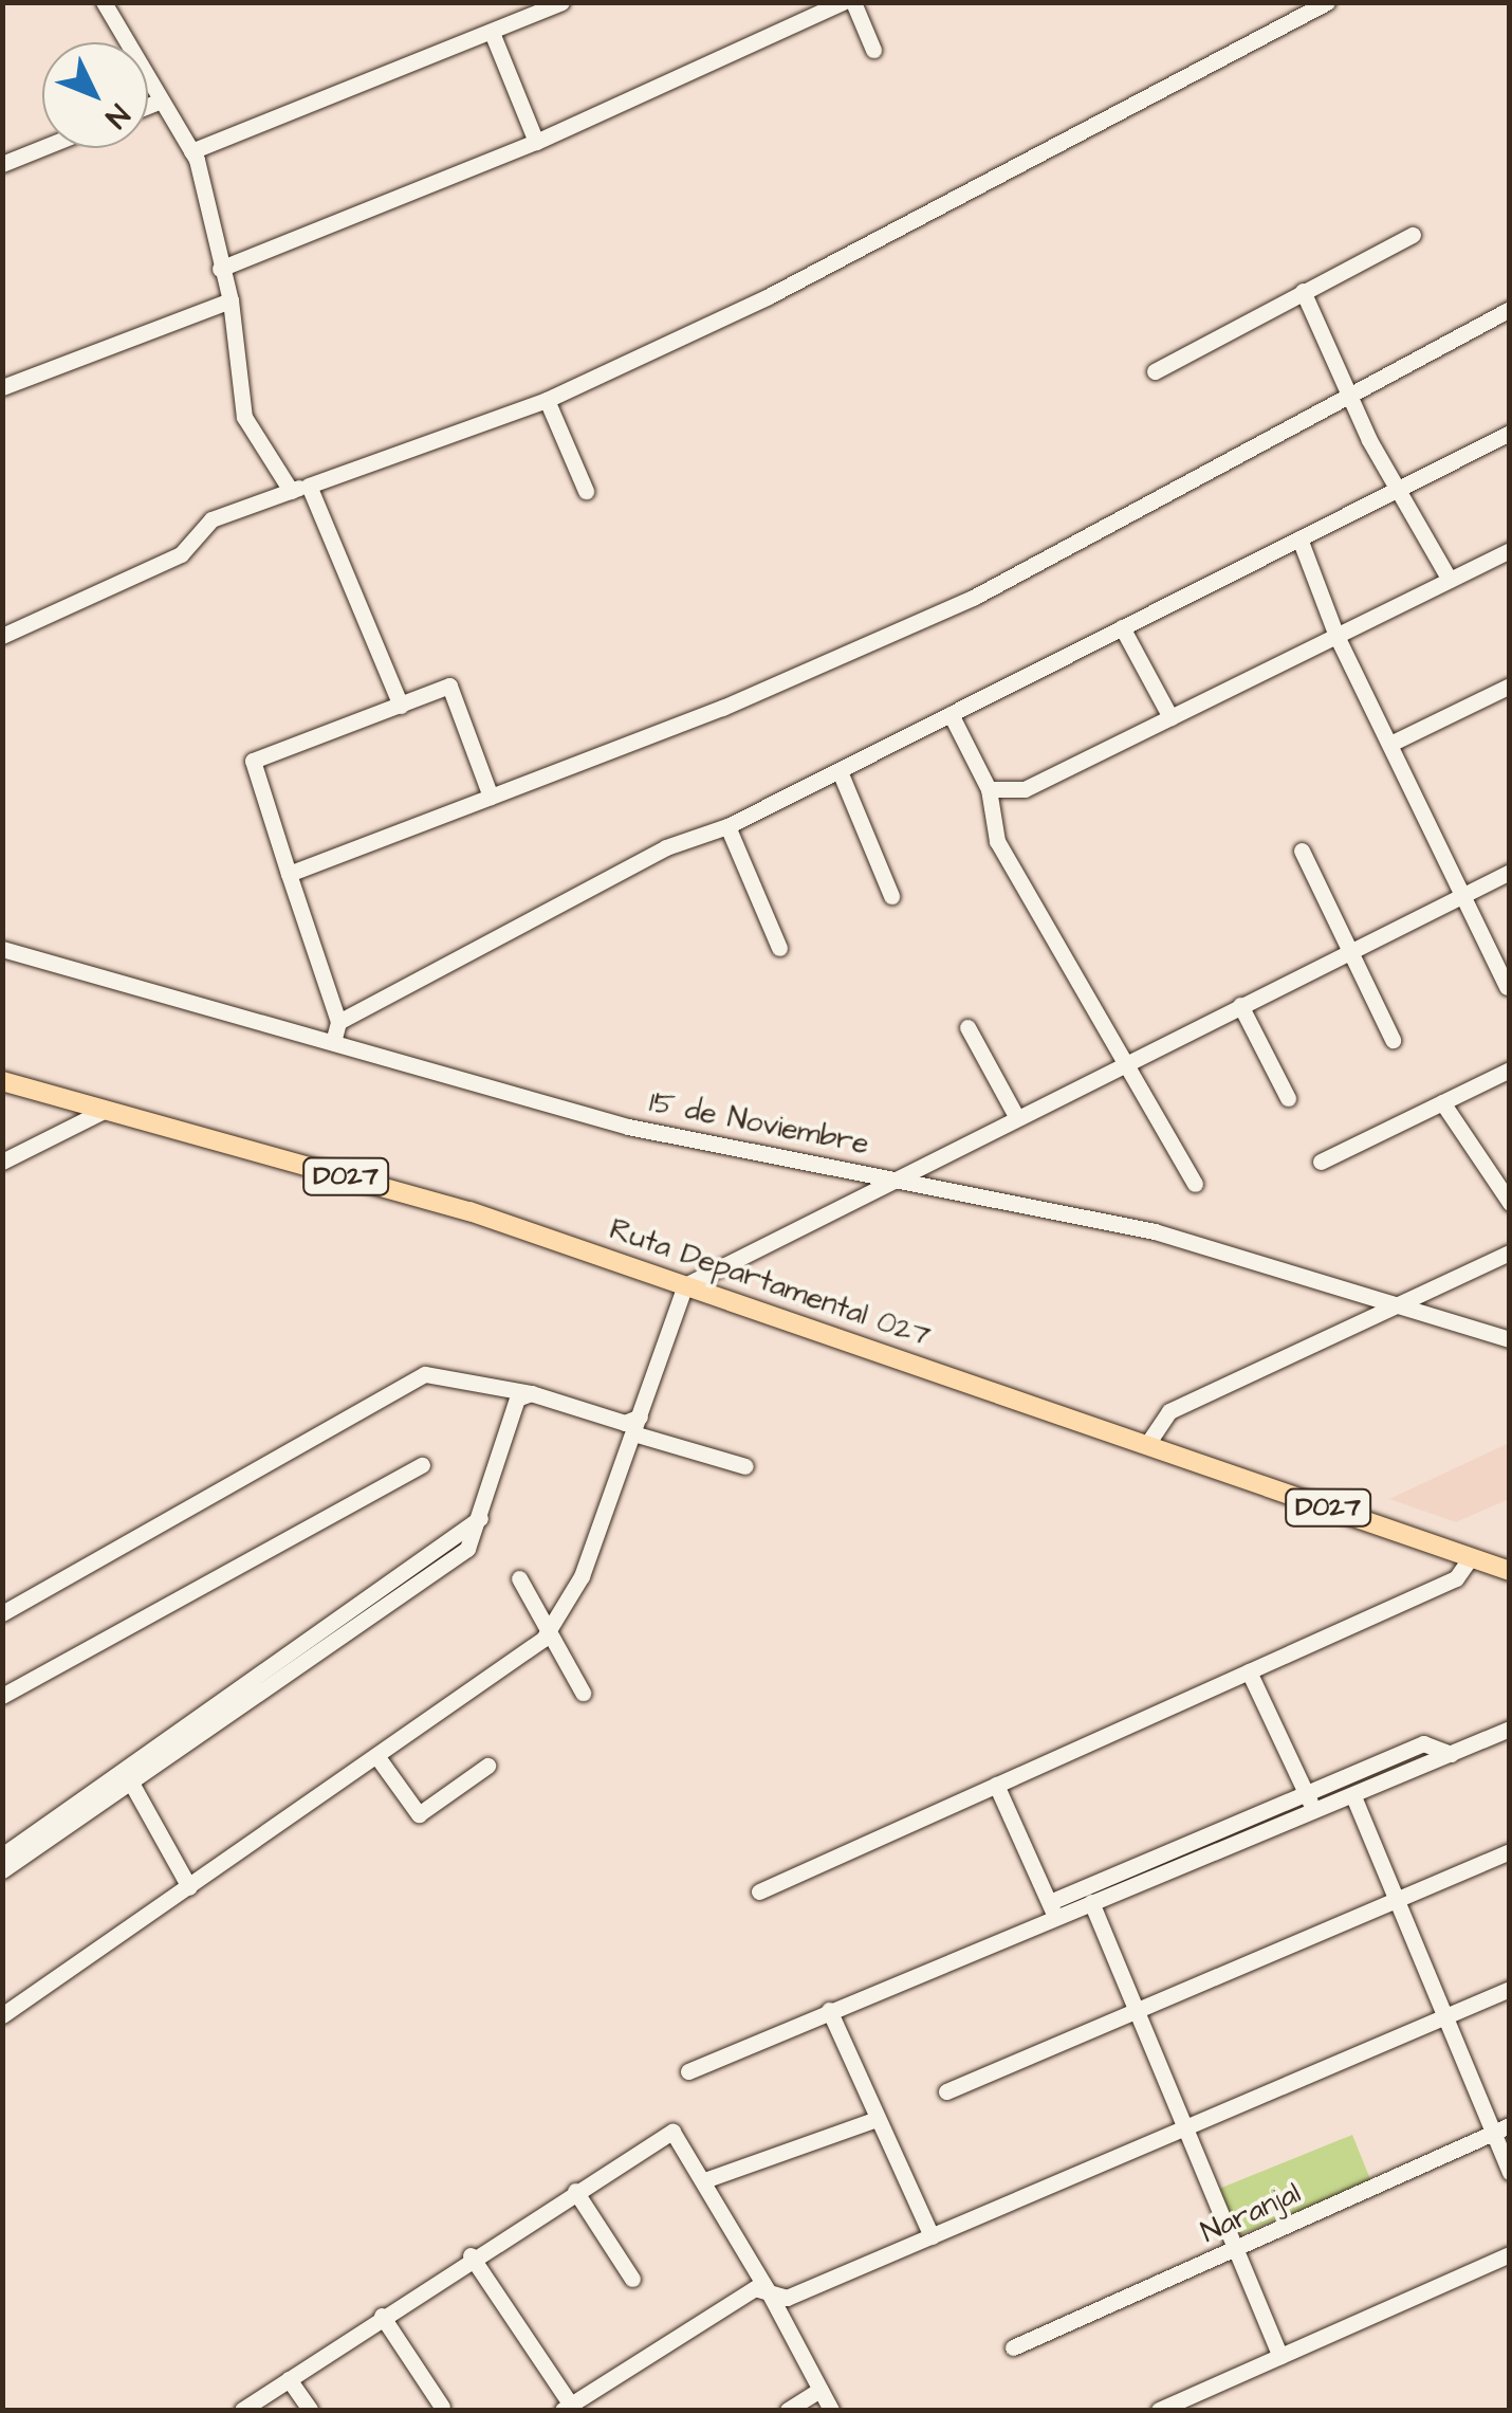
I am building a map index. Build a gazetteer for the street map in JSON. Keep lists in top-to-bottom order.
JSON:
{
  "streets": {
    "main road": ["D027", "Ruta Departamental 027"],
    "street": ["15 de Noviembre", "Naranjal"]
  },
  "north": "bottom right"
}
